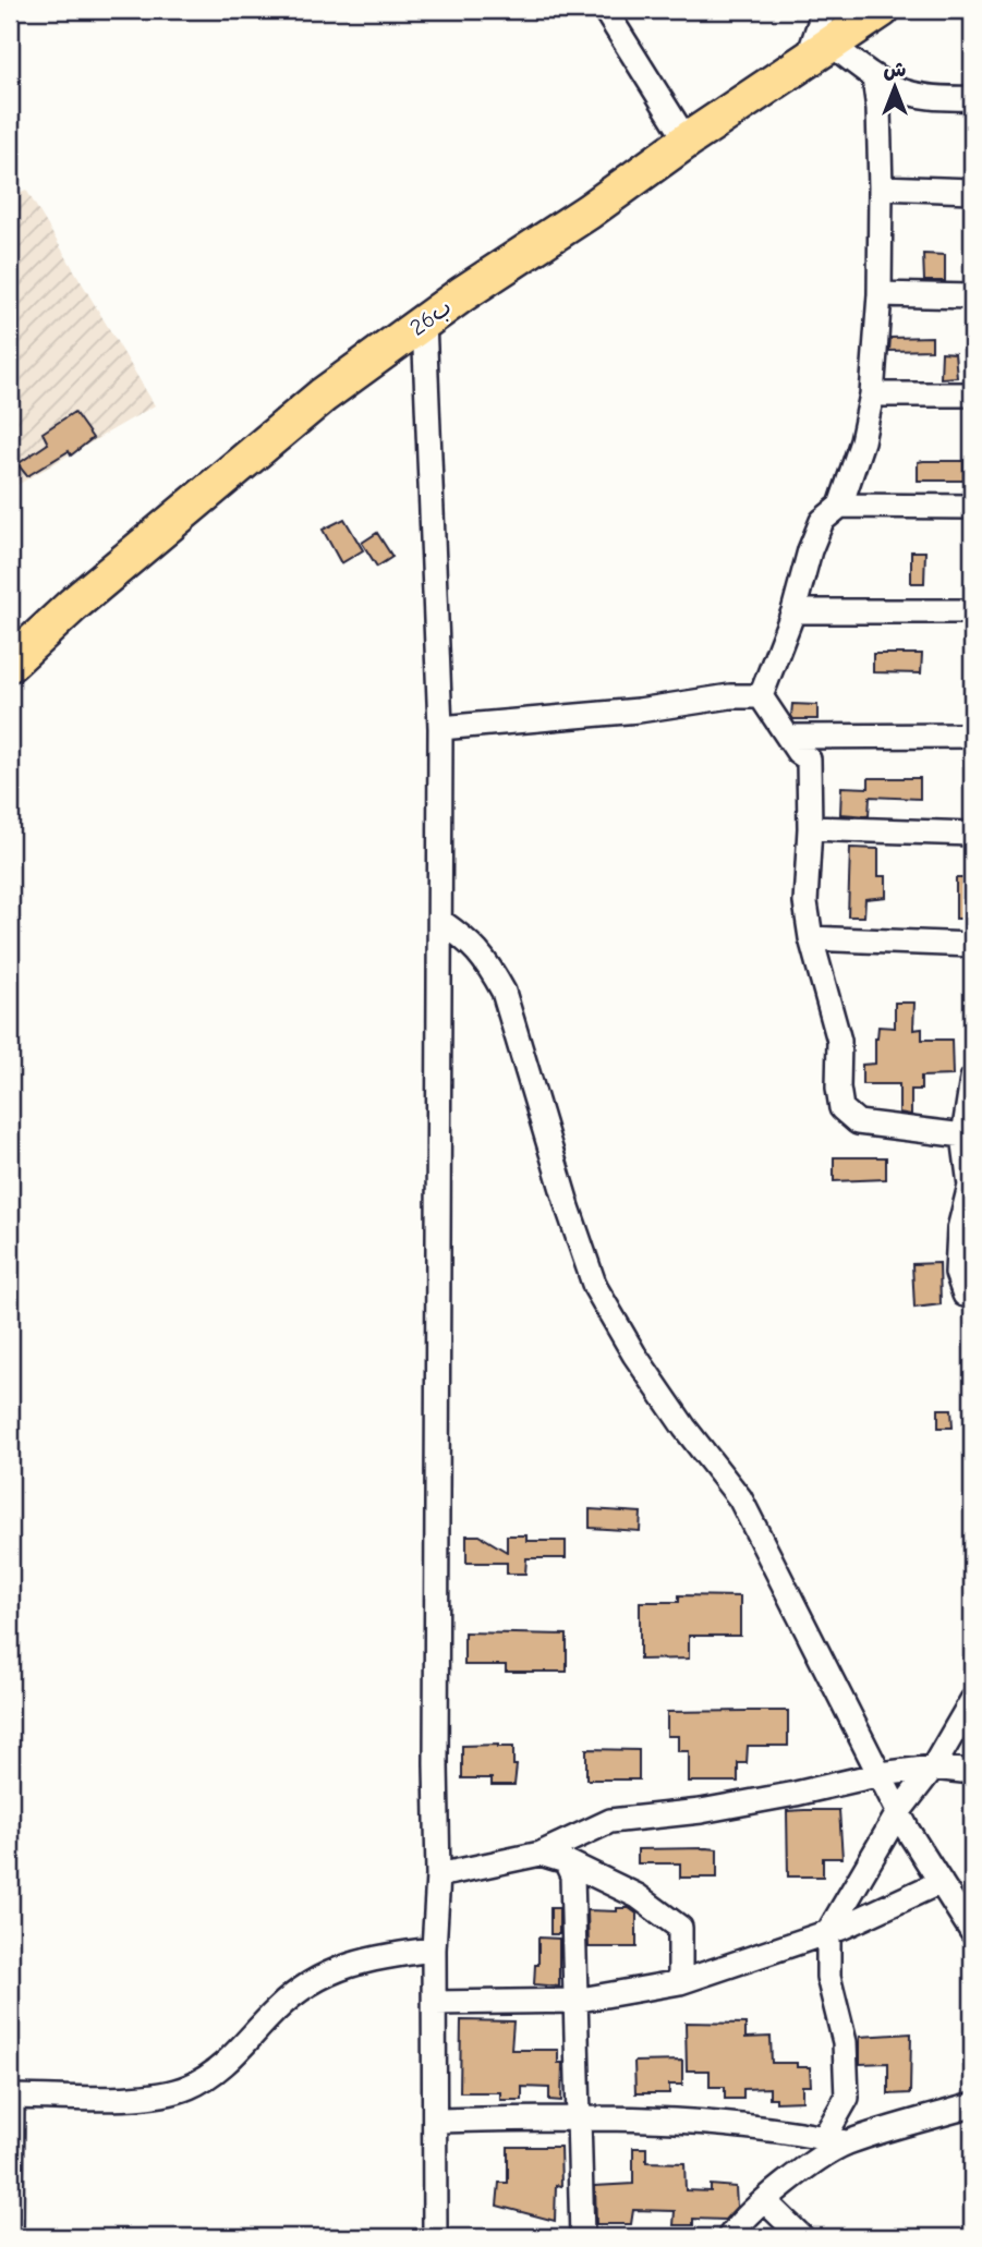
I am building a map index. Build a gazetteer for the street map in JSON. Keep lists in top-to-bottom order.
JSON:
{
  "streets": {
    "highway": ["26ب"]
  },
  "north": "top"
}
